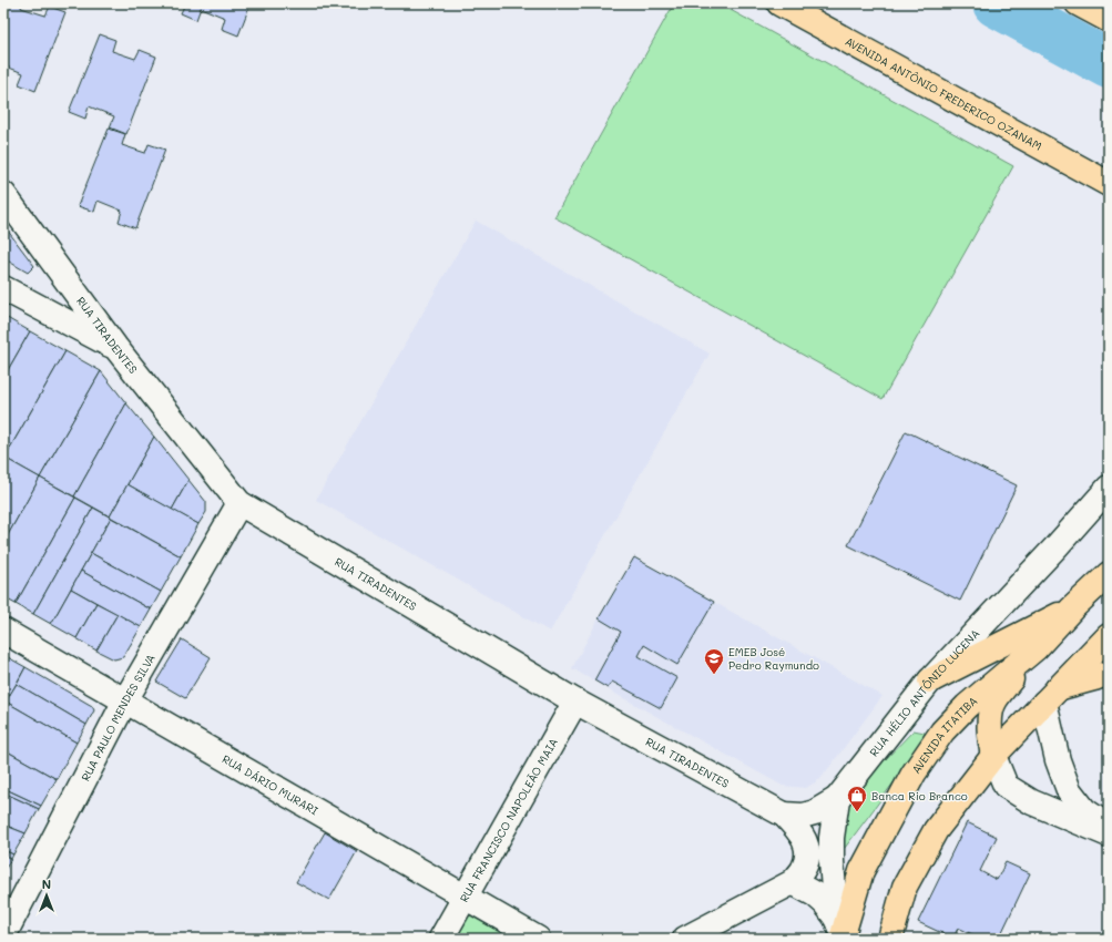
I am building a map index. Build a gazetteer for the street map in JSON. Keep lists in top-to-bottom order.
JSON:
{
  "streets": {
    "main road": ["AVENIDA ANTÔNIO FREDERICO OZANAM", "AVENIDA ITATIBA"],
    "street": [
      "RUA TIRADENTES",
      "RUA HÉLIO ANTÔNIO LUCENA",
      "RUA PAULO MENDES SILVA",
      "RUA DÁRIO MURARI",
      "RUA FRANCISCO NAPOLEÃO MAIA"
    ]
  },
  "crossings": [
    ["RUA TIRADENTES", "RUA PAULO MENDES SILVA"],
    ["RUA TIRADENTES", "RUA FRANCISCO NAPOLEÃO MAIA"],
    ["RUA PAULO MENDES SILVA", "RUA DÁRIO MURARI"],
    ["RUA DÁRIO MURARI", "RUA FRANCISCO NAPOLEÃO MAIA"]
  ],
  "places": {
    "school or university": ["EMEB José Pedro Raymundo"],
    "shop": ["Banca Rio Branco"]
  },
  "north": "top"
}
